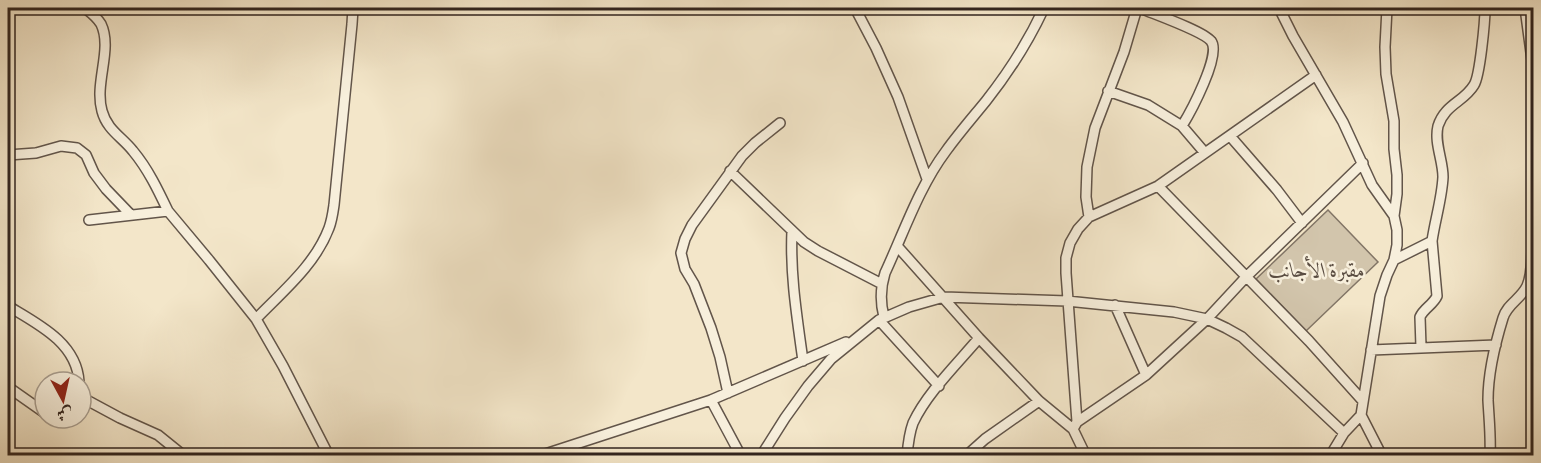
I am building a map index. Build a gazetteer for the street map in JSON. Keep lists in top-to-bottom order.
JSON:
{
  "parks": ["مقبرة الأجانب"],
  "north": "bottom"
}
